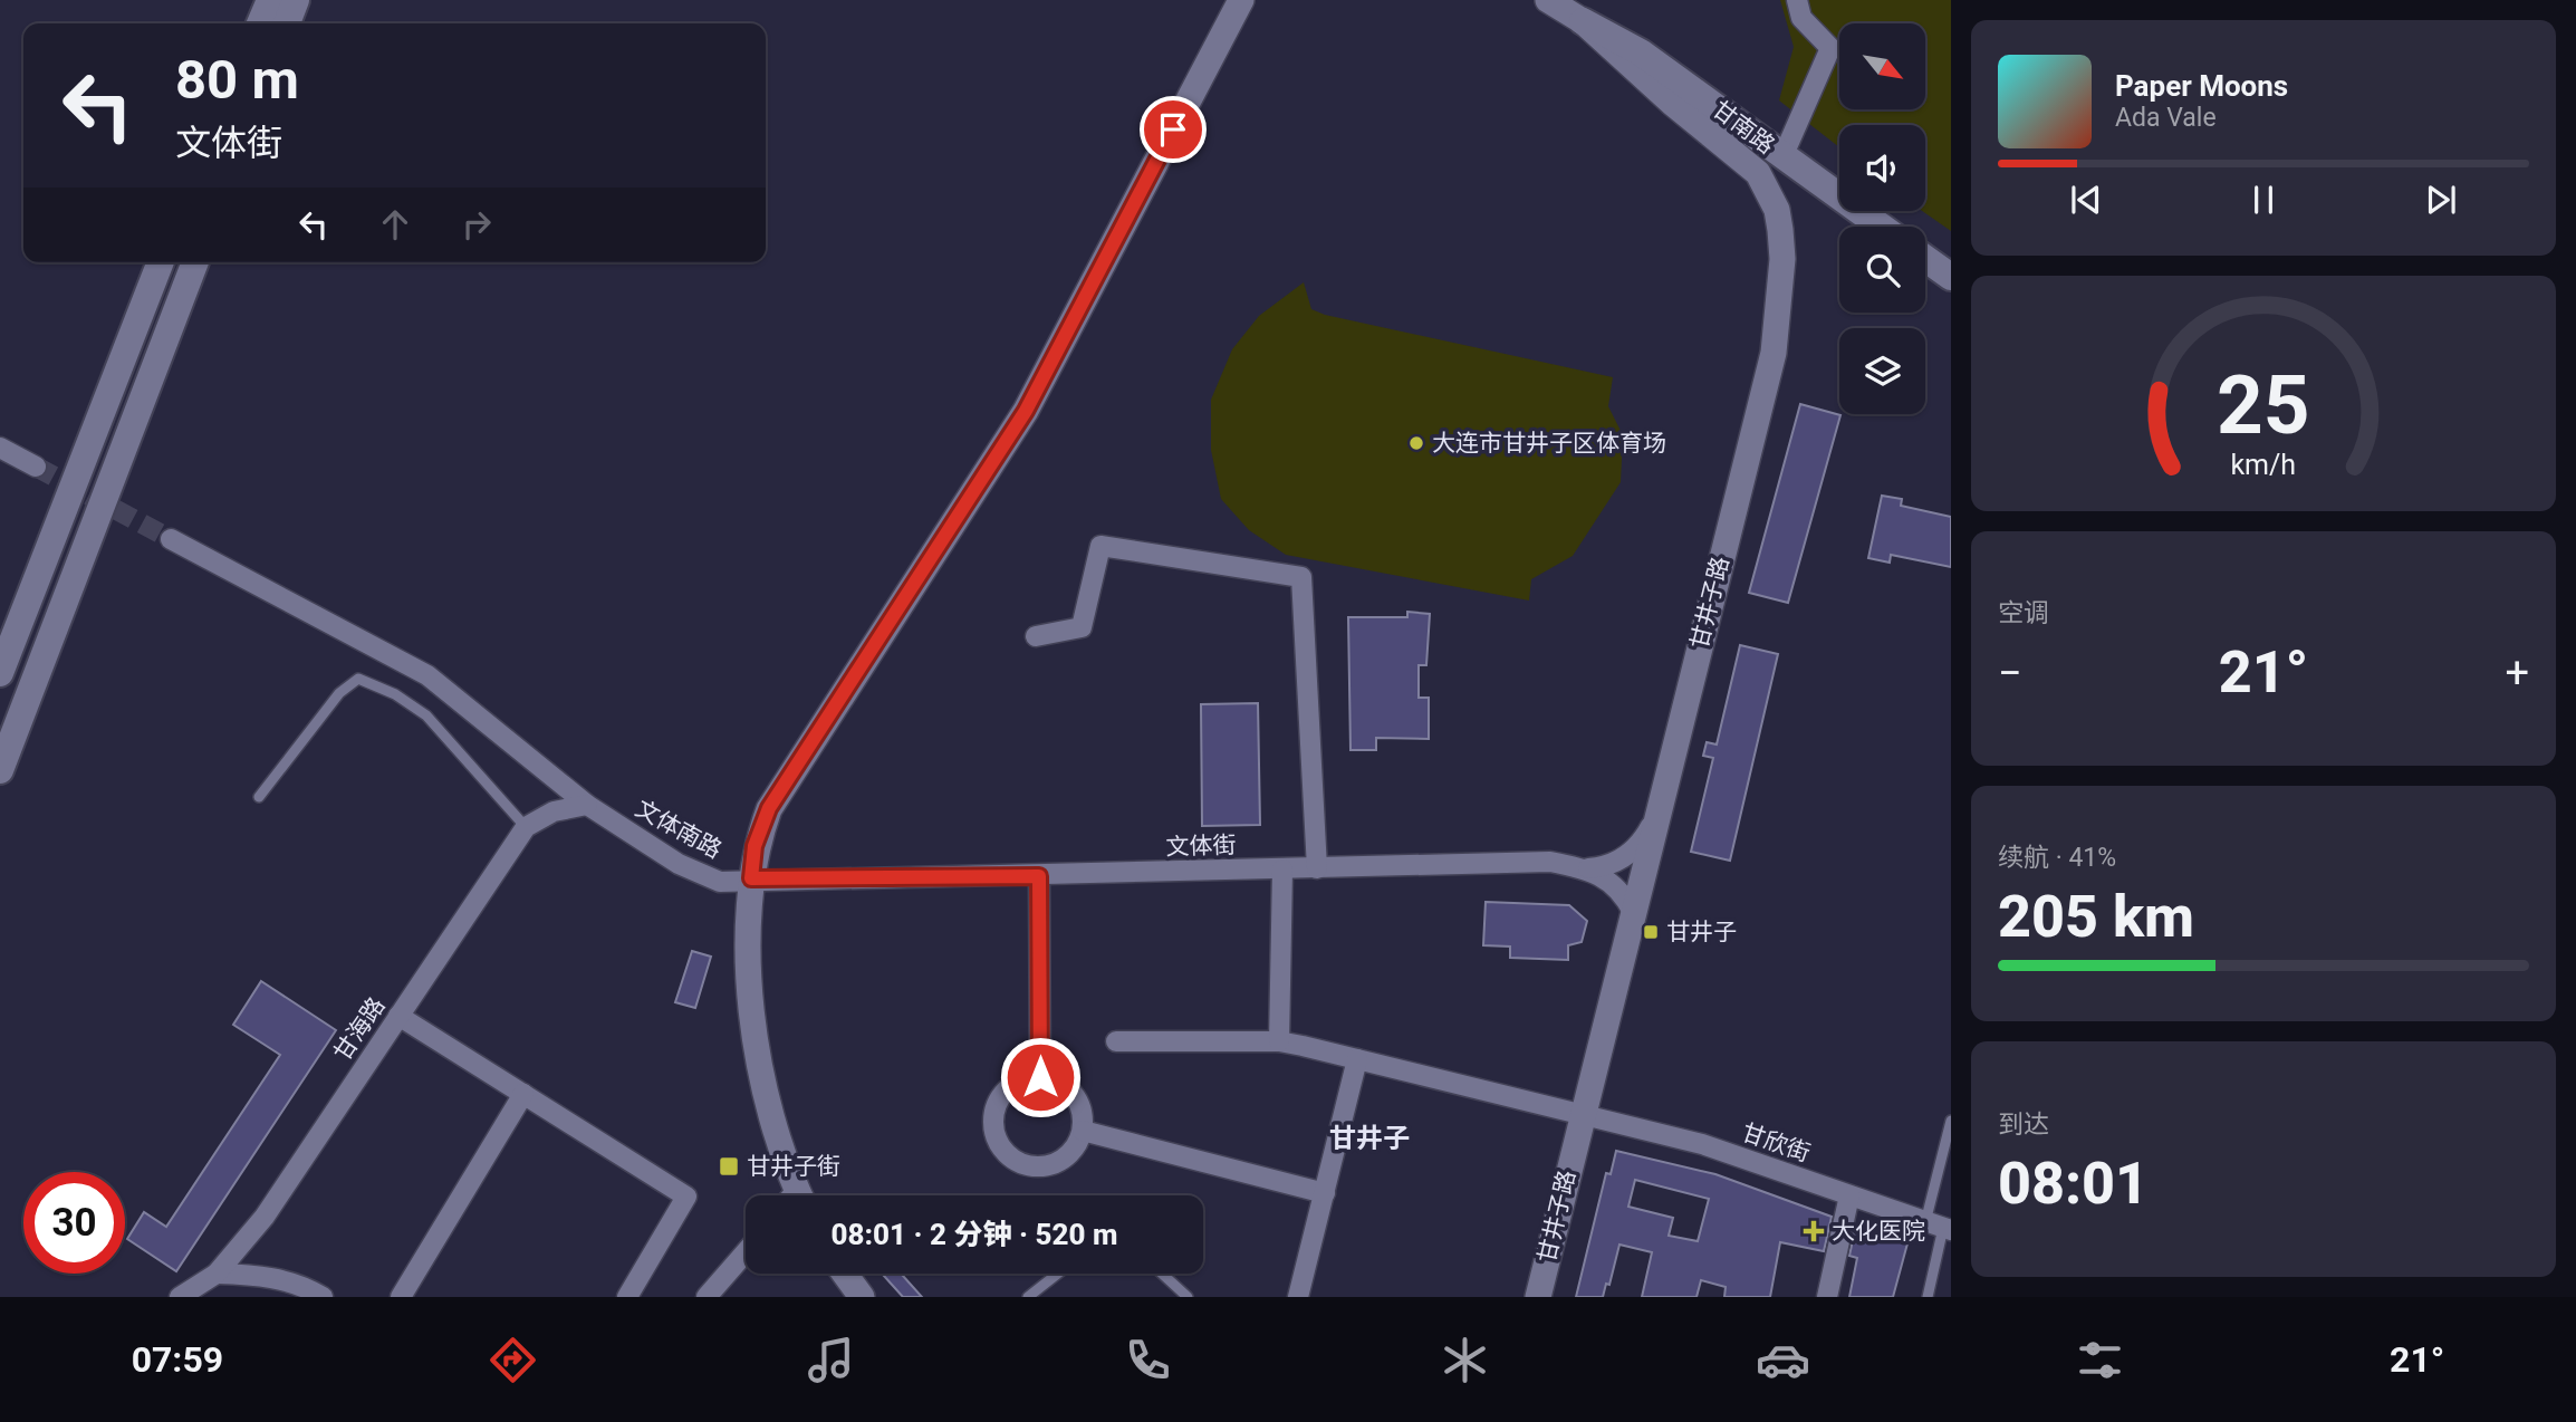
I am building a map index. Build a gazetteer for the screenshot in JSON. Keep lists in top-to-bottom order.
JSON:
{
  "streets": {
    "main road": ["甘南路"],
    "street": [
      "甘井子路",
      "文体南路",
      "文体街",
      "甘海路",
      "甘欣街"
    ]
  },
  "crossings": [
    ["甘南路", "甘井子路"],
    ["甘井子路", "文体街"],
    ["甘井子路", "甘欣街"],
    ["文体南路", "文体街"],
    ["文体南路", "甘海路"]
  ],
  "districts": ["甘井子"],
  "places": {
    "other": ["大连市甘井子区体育场"],
    "transit": ["甘井子", "甘井子街"],
    "health": ["大化医院"]
  },
  "north": "bottom right",
  "page": {
    "turn": ["80 m", "文体街"],
    "song": ["Paper Moons", "Ada Vale"],
    "tile": [
      "空调",
      ["续航 · 41%", "205 km"],
      ["到达", "08:01"]
    ],
    "heat": ["−", "21°", "+"],
    "limit": "30",
    "trip": "08:01 · 2 分钟 · 520 m",
    "tabs": ["07:59", "21°"],
    "gauge": ["25", "km/h"]
  }
}
